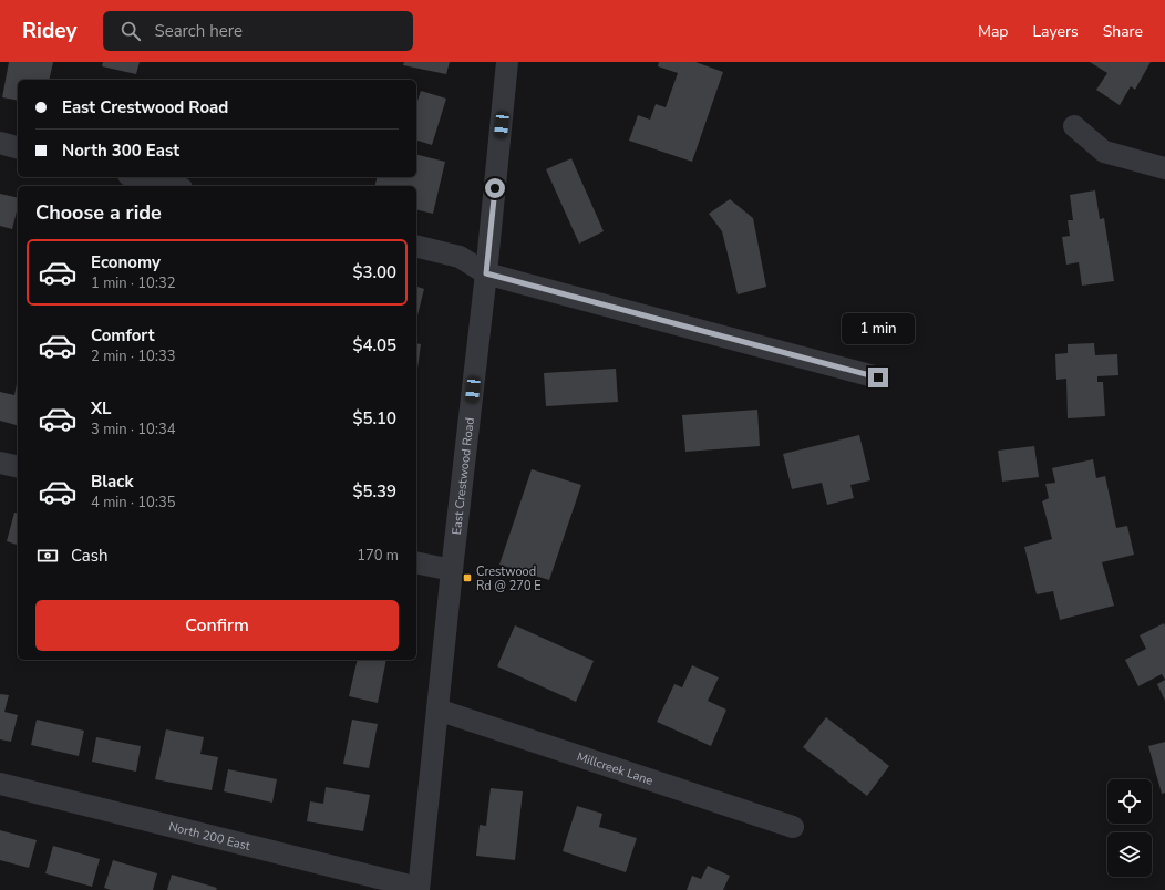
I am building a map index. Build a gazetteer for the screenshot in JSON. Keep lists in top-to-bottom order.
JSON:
{
  "streets": {
    "street": ["East Crestwood Road", "Millcreek Lane", "North 200 East"]
  },
  "crossings": [
    ["East Crestwood Road", "Millcreek Lane"],
    ["East Crestwood Road", "North 200 East"]
  ],
  "places": {
    "transit": ["Crestwood Rd @ 270 E"]
  },
  "page": {
    "header": "Ridey",
    "search": "Search here",
    "nav": ["Map", "Layers", "Share"],
    "banner": ["East Crestwood Road", "North 300 East"],
    "heading": "Choose a ride",
    "list": [
      {
        "name": "Economy",
        "note": "1 min · 10:32",
        "value": "$3.00"
      },
      {
        "name": "Comfort",
        "note": "2 min · 10:33",
        "value": "$4.05"
      },
      {
        "name": "XL",
        "note": "3 min · 10:34",
        "value": "$5.10"
      },
      {
        "name": "Black",
        "note": "4 min · 10:35",
        "value": "$5.39"
      }
    ],
    "bubble": "1 min",
    "pay": ["Cash", "170 m"],
    "buttons": "Confirm"
  }
}
